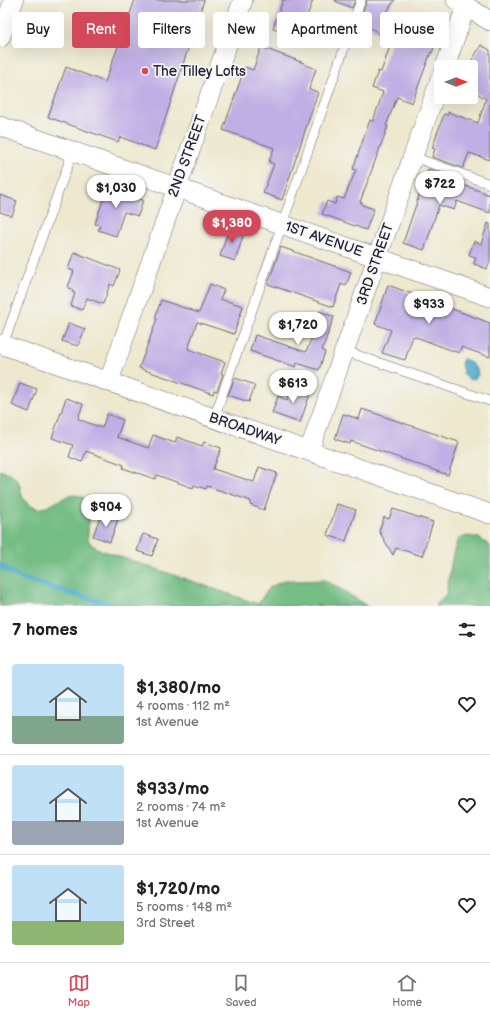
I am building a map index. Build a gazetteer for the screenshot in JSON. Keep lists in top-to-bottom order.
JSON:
{
  "streets": {
    "street": [
      "2ND STREET",
      "1ST AVENUE",
      "3RD STREET",
      "BROADWAY"
    ]
  },
  "crossings": [
    ["2ND STREET", "1ST AVENUE"],
    ["2ND STREET", "BROADWAY"],
    ["1ST AVENUE", "3RD STREET"],
    ["3RD STREET", "BROADWAY"]
  ],
  "places": ["The Tilley Lofts"],
  "north": "right",
  "page": {
    "chip": [
      "Buy",
      "Rent",
      "Filters",
      "New",
      "Apartment",
      "House"
    ],
    "price": [
      "$722",
      "$1,030",
      "$1,380",
      "$933",
      "$1,720",
      "$613",
      "$904"
    ],
    "heading": "7 homes",
    "list": [
      {
        "name": "$1,380/mo",
        "note": "4 rooms · 112 m² · 1st Avenue"
      },
      {
        "name": "$933/mo",
        "note": "2 rooms · 74 m² · 1st Avenue"
      },
      {
        "name": "$1,720/mo",
        "note": "5 rooms · 148 m² · 3rd Street"
      }
    ],
    "tabs": ["Map", "Saved", "Home"]
  }
}
